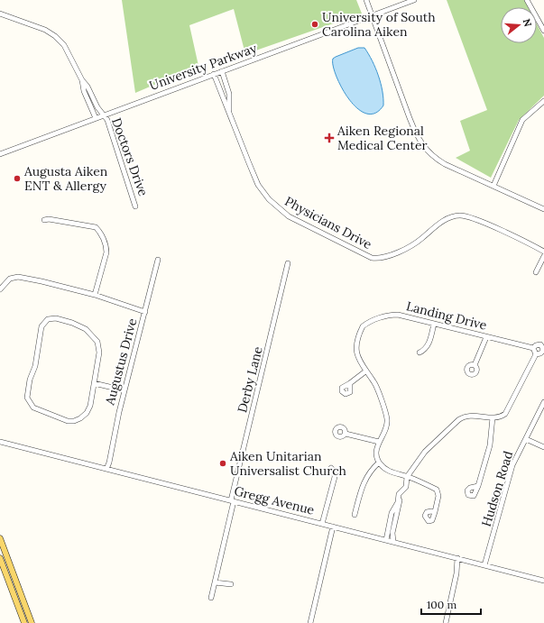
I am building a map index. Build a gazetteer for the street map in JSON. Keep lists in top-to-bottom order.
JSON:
{
  "streets": {
    "street": [
      "University Parkway",
      "Doctors Drive",
      "Physicians Drive",
      "Landing Drive",
      "Augustus Drive",
      "Derby Lane",
      "Hudson Road",
      "Gregg Avenue"
    ]
  },
  "crossings": [
    ["University Parkway", "Doctors Drive"],
    ["University Parkway", "Physicians Drive"],
    ["Augustus Drive", "Gregg Avenue"],
    ["Derby Lane", "Gregg Avenue"],
    ["Hudson Road", "Gregg Avenue"]
  ],
  "places": {
    "other": ["University of South Carolina Aiken", "Augusta Aiken ENT & Allergy", "Aiken Unitarian Universalist Church"],
    "health": ["Aiken Regional Medical Center"]
  },
  "scale_bar": "100 m",
  "north": "right"
}
